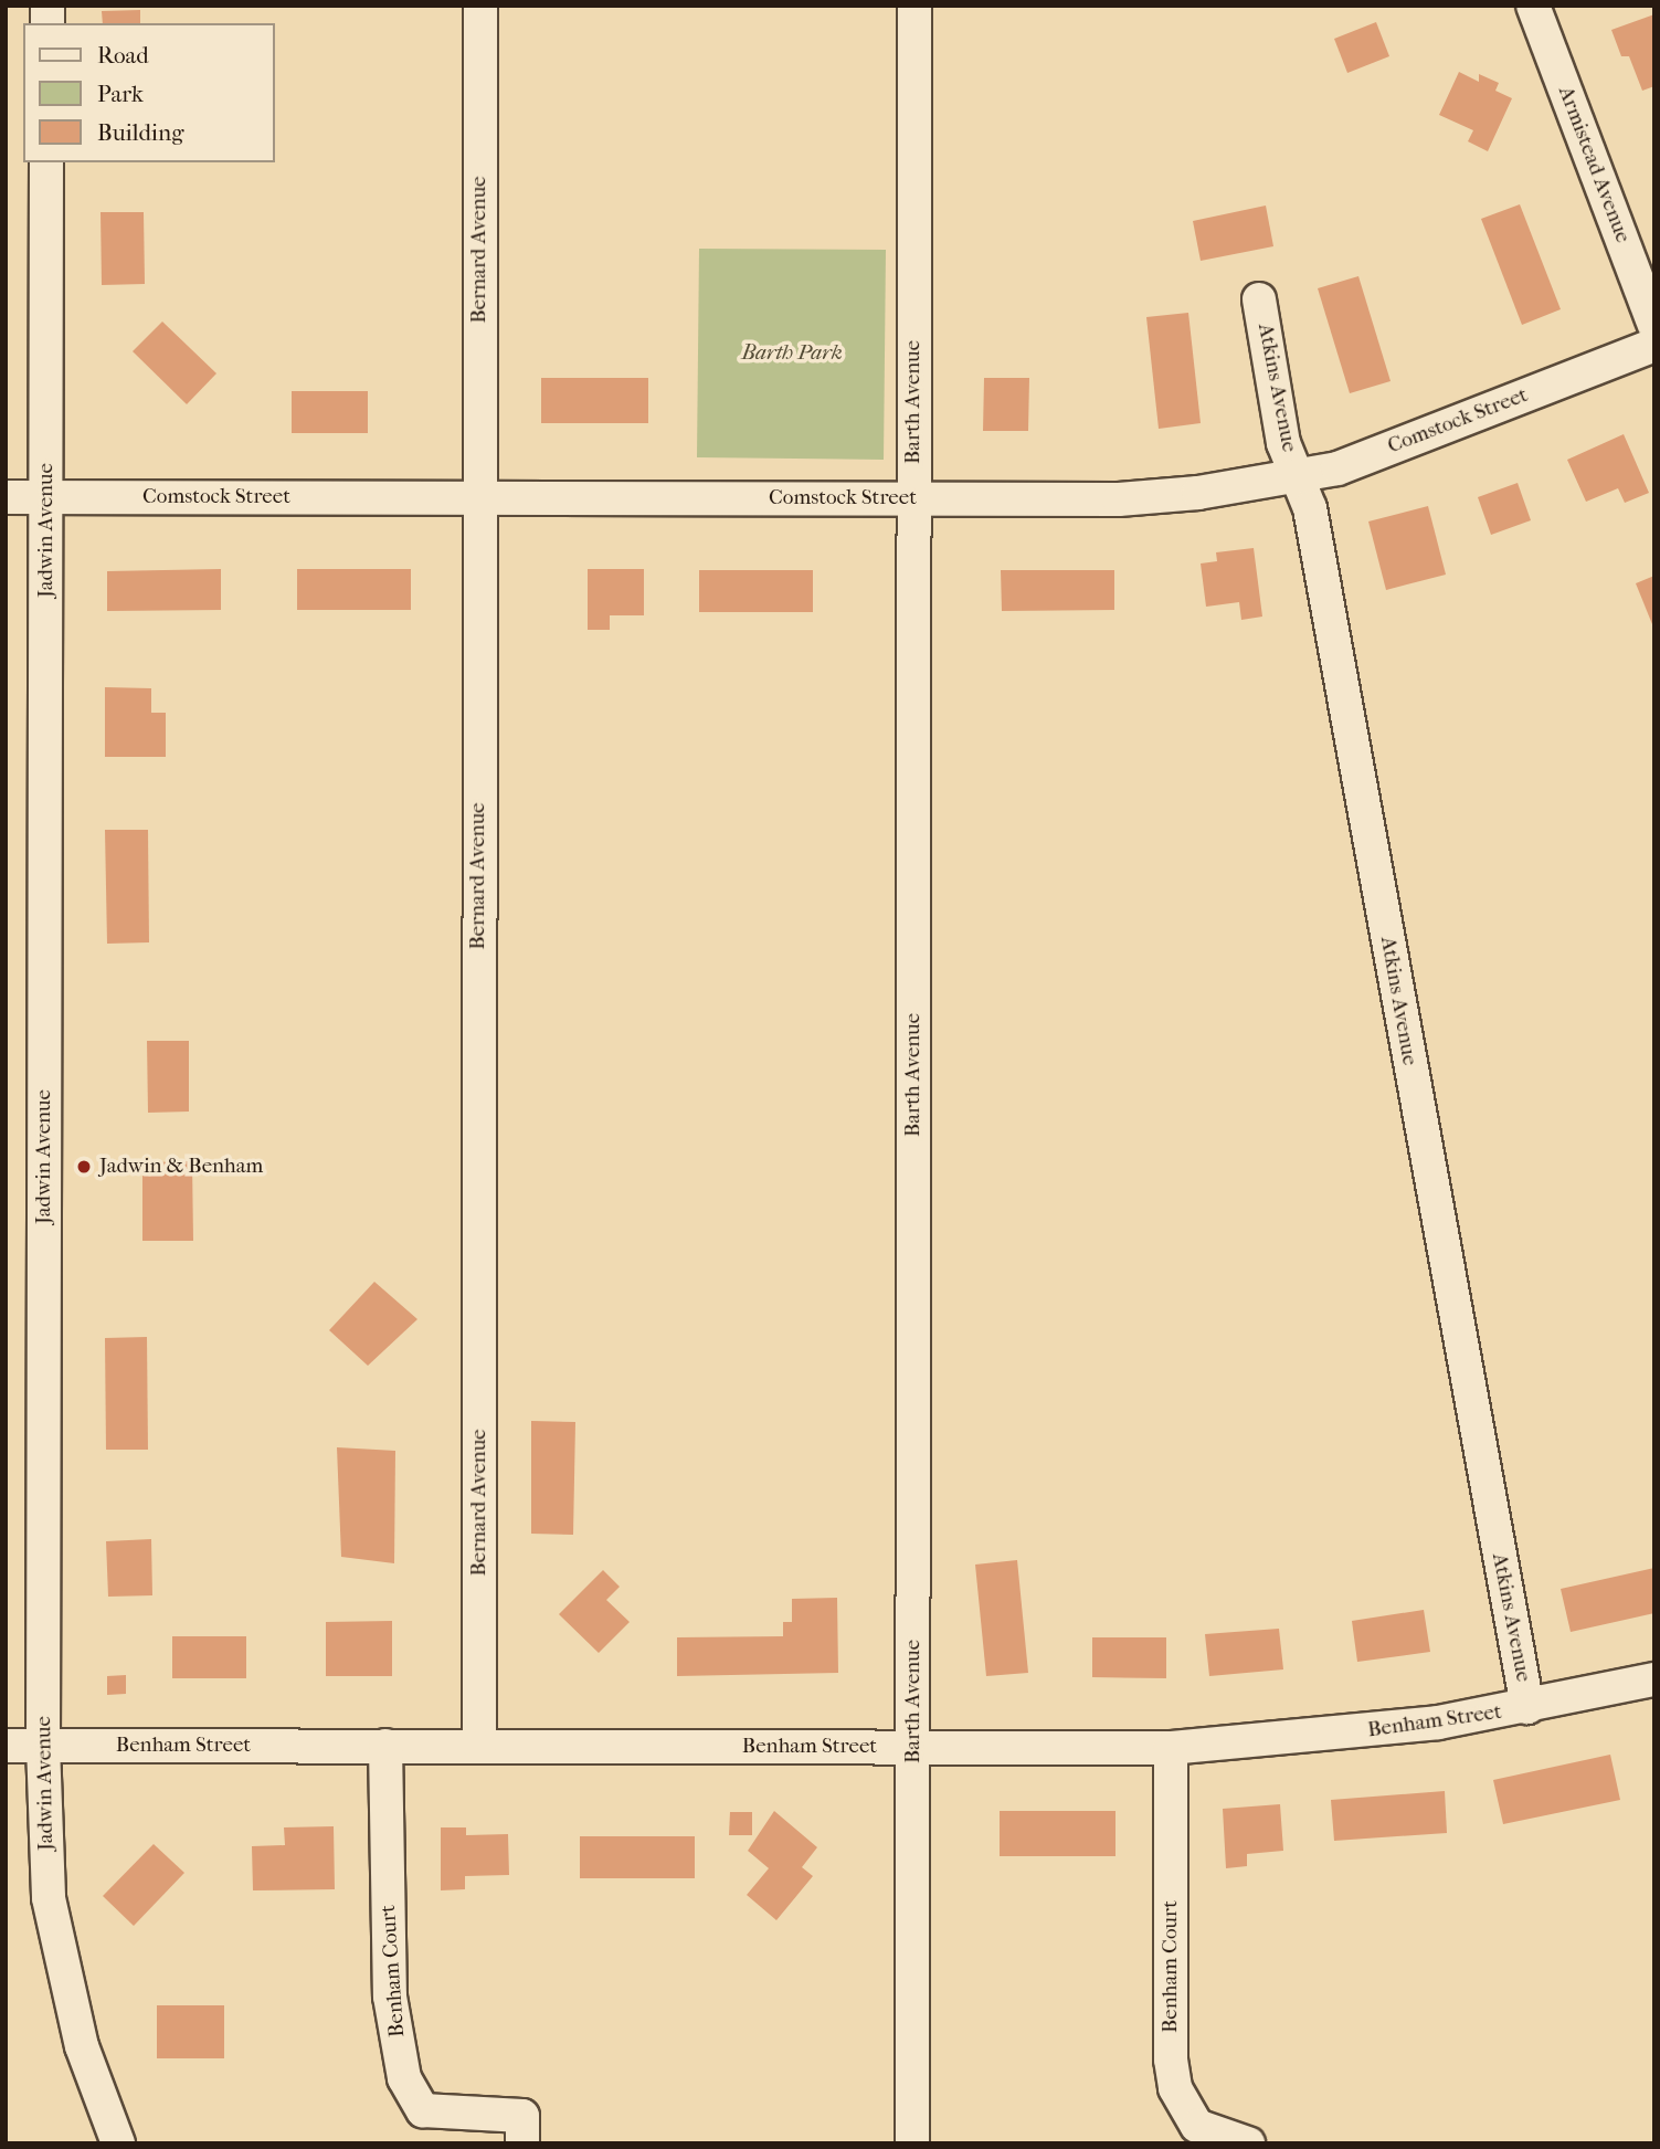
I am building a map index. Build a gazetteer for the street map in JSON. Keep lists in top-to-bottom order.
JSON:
{
  "streets": {
    "street": [
      "Armistead Avenue",
      "Bernard Avenue",
      "Atkins Avenue",
      "Barth Avenue",
      "Comstock Street",
      "Jadwin Avenue",
      "Benham Street",
      "Benham Court"
    ]
  },
  "crossings": [
    ["Bernard Avenue", "Comstock Street"],
    ["Bernard Avenue", "Benham Street"],
    ["Atkins Avenue", "Comstock Street"],
    ["Atkins Avenue", "Benham Street"],
    ["Barth Avenue", "Comstock Street"],
    ["Barth Avenue", "Benham Street"],
    ["Comstock Street", "Jadwin Avenue"],
    ["Jadwin Avenue", "Benham Street"],
    ["Benham Street", "Benham Court"]
  ],
  "parks": ["Barth Park"],
  "places": ["Jadwin & Benham"],
  "legend": ["Road", "Park", "Building"]
}
